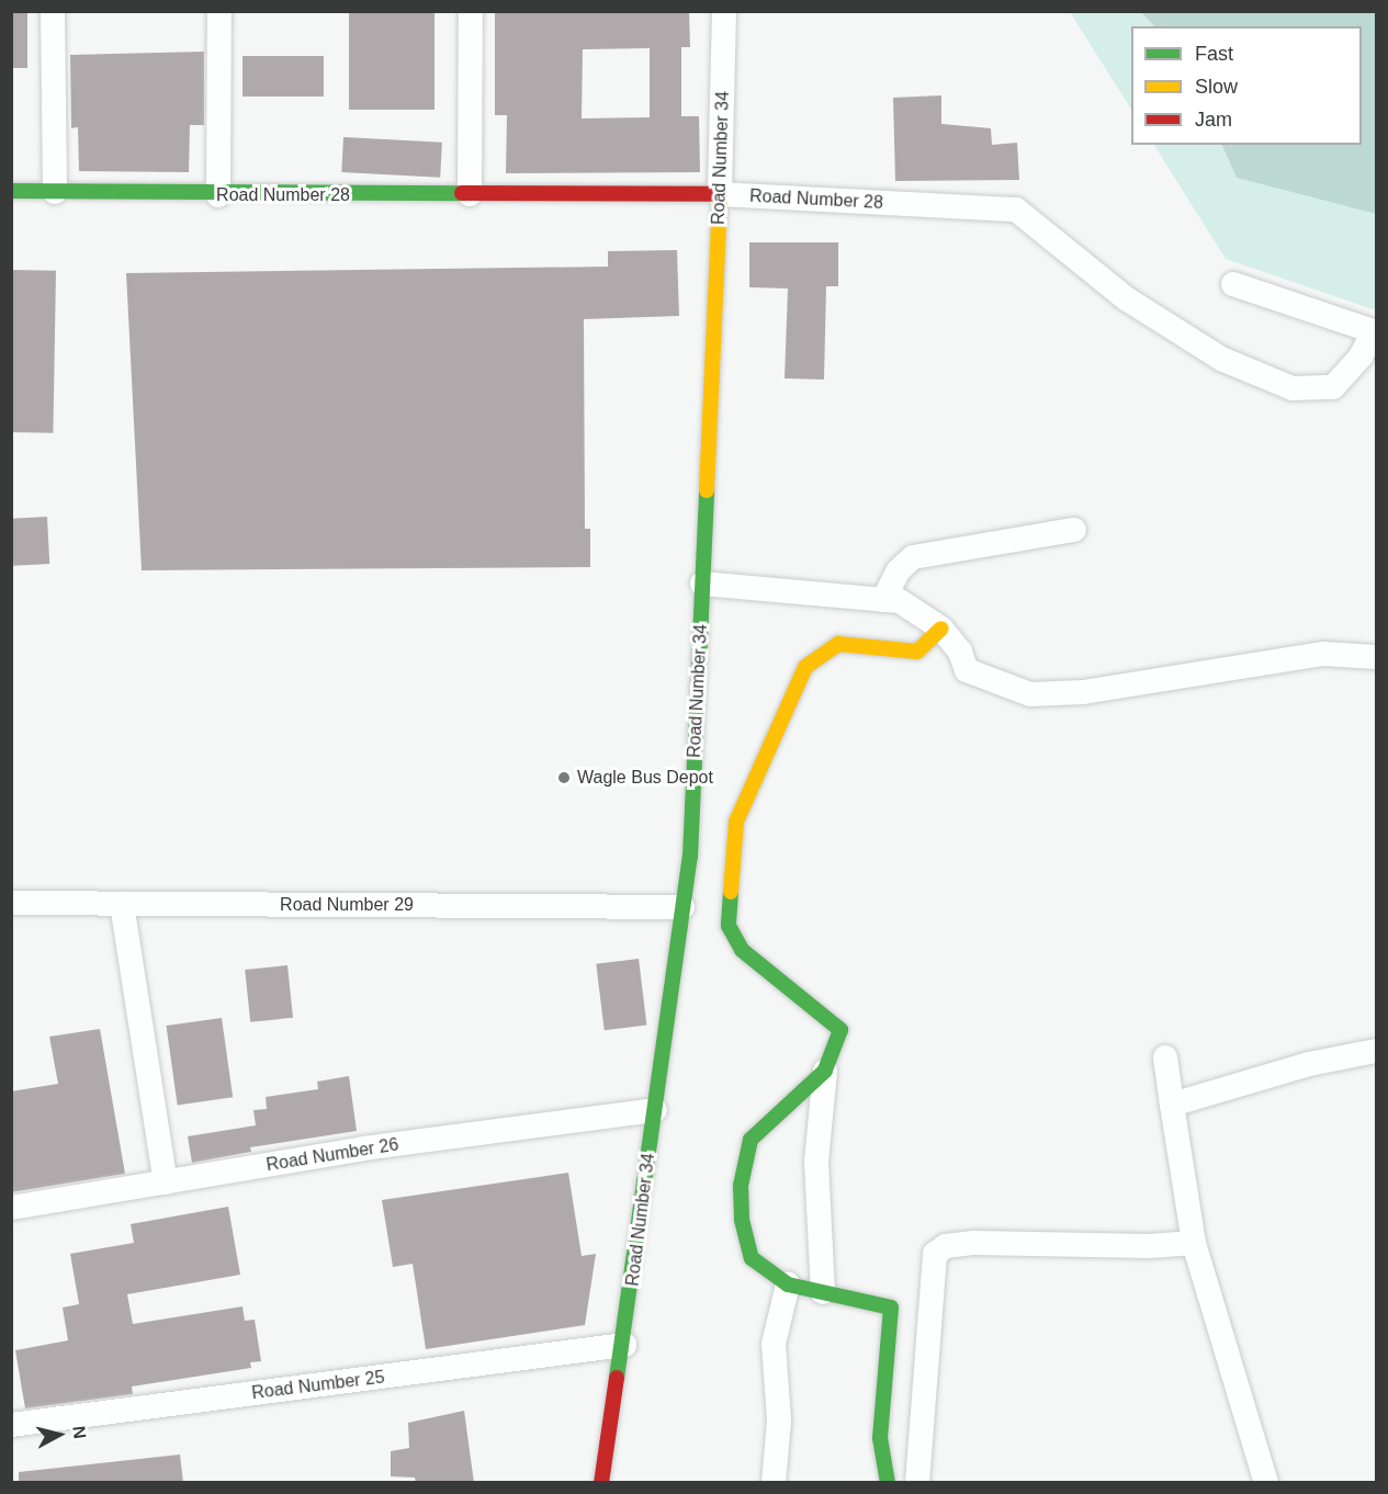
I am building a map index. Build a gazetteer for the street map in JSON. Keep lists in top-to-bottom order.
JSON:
{
  "streets": {
    "street": [
      "Road Number 34",
      "Road Number 28",
      "Road Number 29",
      "Road Number 26",
      "Road Number 25"
    ]
  },
  "crossings": [
    ["Road Number 34", "Road Number 28"],
    ["Road Number 34", "Road Number 29"],
    ["Road Number 34", "Road Number 26"],
    ["Road Number 34", "Road Number 25"]
  ],
  "places": ["Wagle Bus Depot"],
  "legend": ["Fast", "Slow", "Jam"],
  "north": "right"
}
